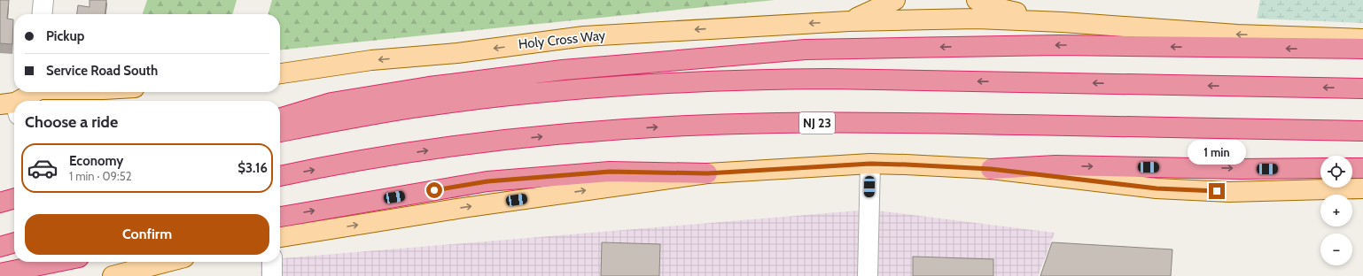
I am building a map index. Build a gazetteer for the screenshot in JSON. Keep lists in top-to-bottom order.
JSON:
{
  "streets": {
    "highway": ["NJ 23"],
    "main road": ["Holy Cross Way"]
  },
  "page": {
    "banner": ["Pickup", "Service Road South"],
    "heading": "Choose a ride",
    "bubble": "1 min",
    "list": [
      {
        "name": "Economy",
        "note": "1 min · 09:52",
        "value": "$3.16"
      }
    ],
    "map_buttons": ["+", "−"],
    "buttons": "Confirm"
  }
}
